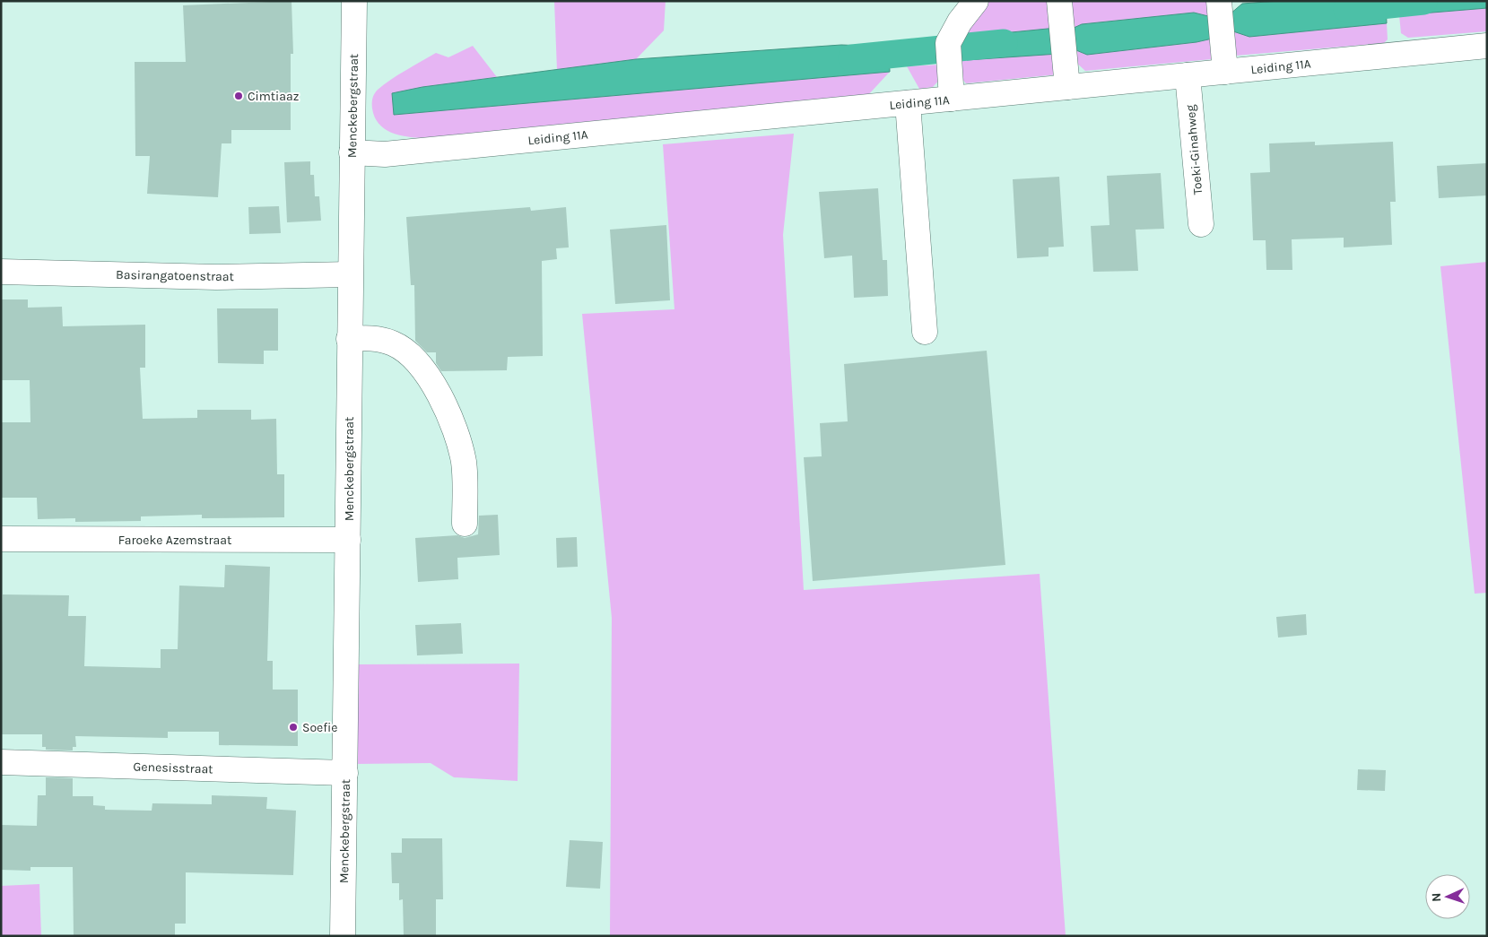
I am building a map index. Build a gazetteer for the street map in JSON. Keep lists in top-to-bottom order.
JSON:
{
  "streets": {
    "street": [
      "Leiding 11A",
      "Menckebergstraat",
      "Toeki-Ginahweg",
      "Basirangatoenstraat",
      "Faroeke Azemstraat",
      "Genesisstraat"
    ]
  },
  "crossings": [
    ["Leiding 11A", "Menckebergstraat"],
    ["Leiding 11A", "Toeki-Ginahweg"],
    ["Menckebergstraat", "Basirangatoenstraat"],
    ["Menckebergstraat", "Faroeke Azemstraat"],
    ["Menckebergstraat", "Genesisstraat"]
  ],
  "places": ["Cimtiaaz", "Soefie"],
  "north": "left"
}
